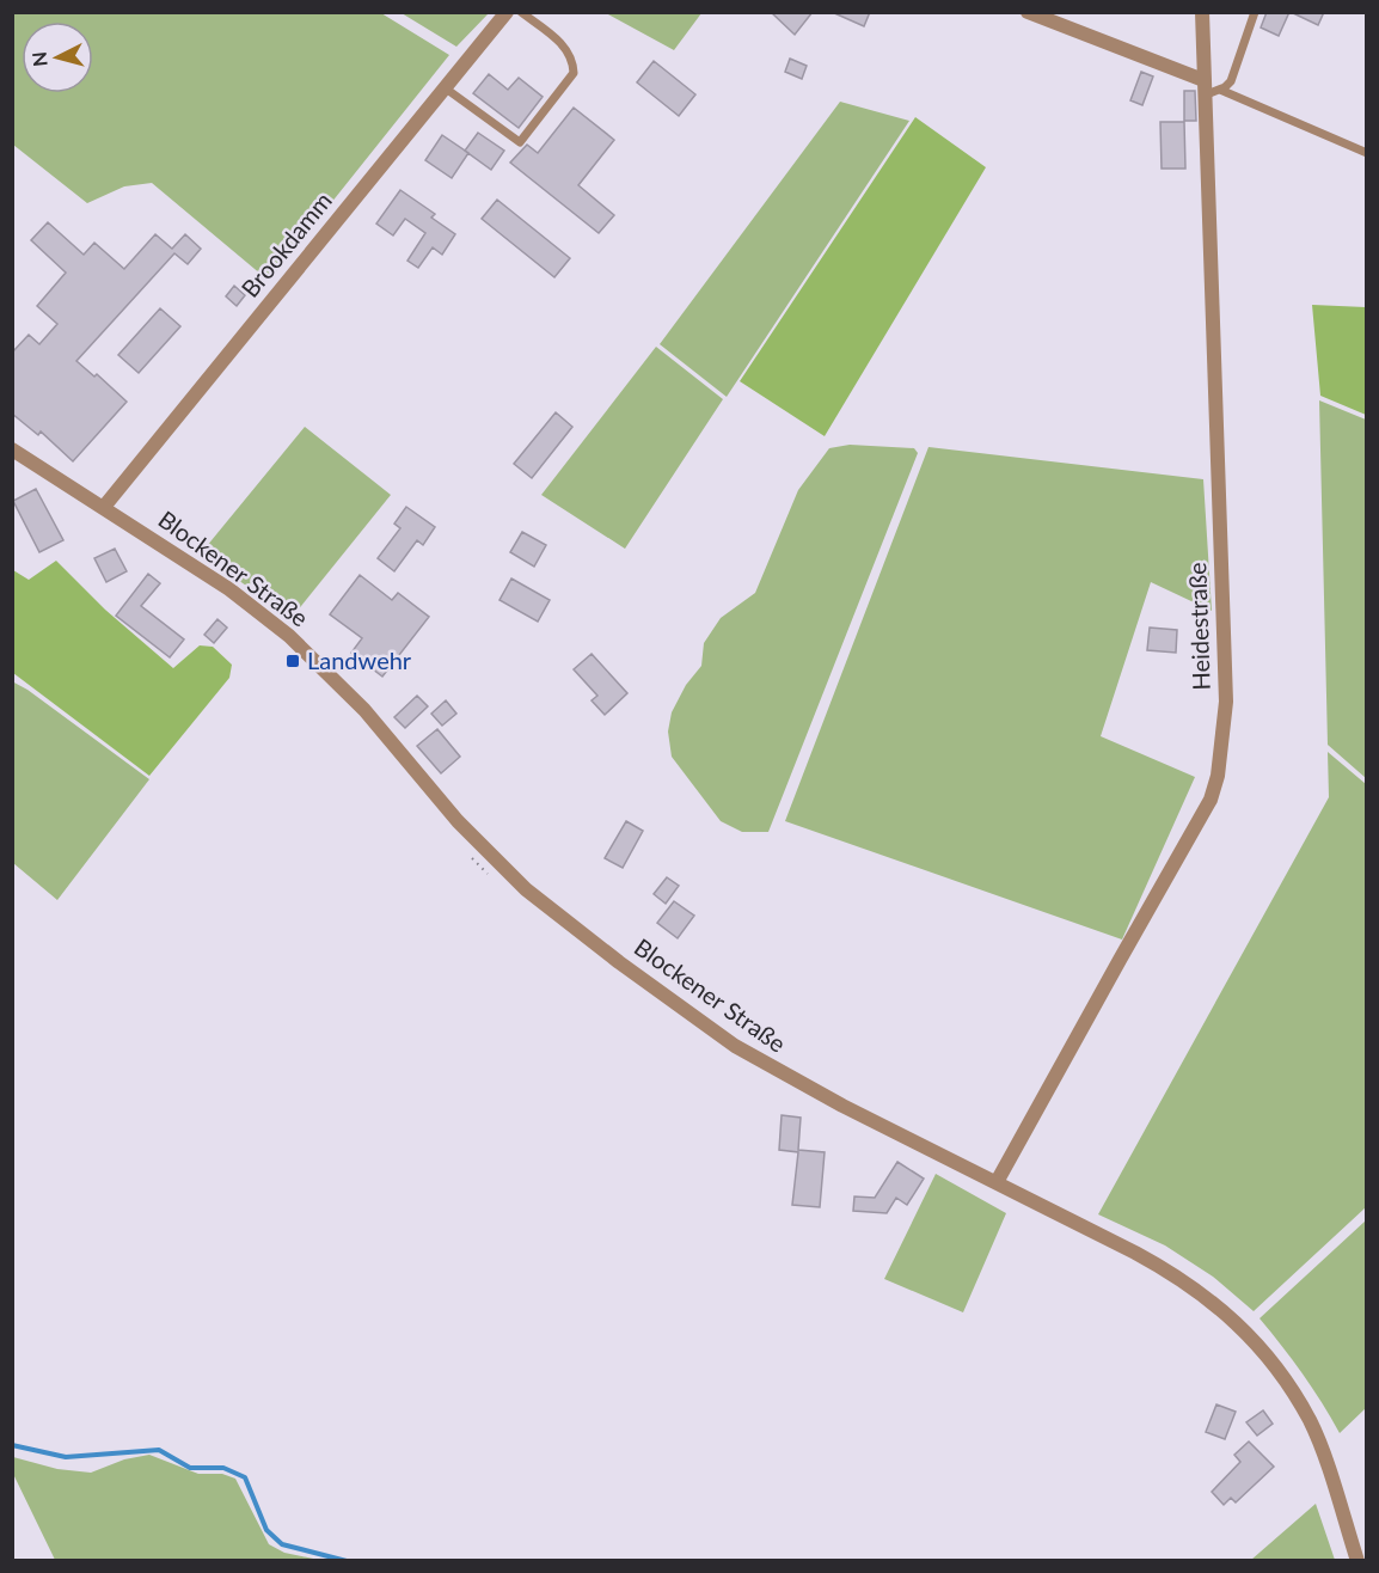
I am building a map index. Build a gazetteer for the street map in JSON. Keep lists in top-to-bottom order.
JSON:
{
  "streets": {
    "street": ["Brookdamm", "Blockener Straße", "Heidestraße"]
  },
  "crossings": [
    ["Brookdamm", "Blockener Straße"],
    ["Blockener Straße", "Heidestraße"]
  ],
  "places": {
    "transit": ["Landwehr"]
  },
  "north": "left"
}
